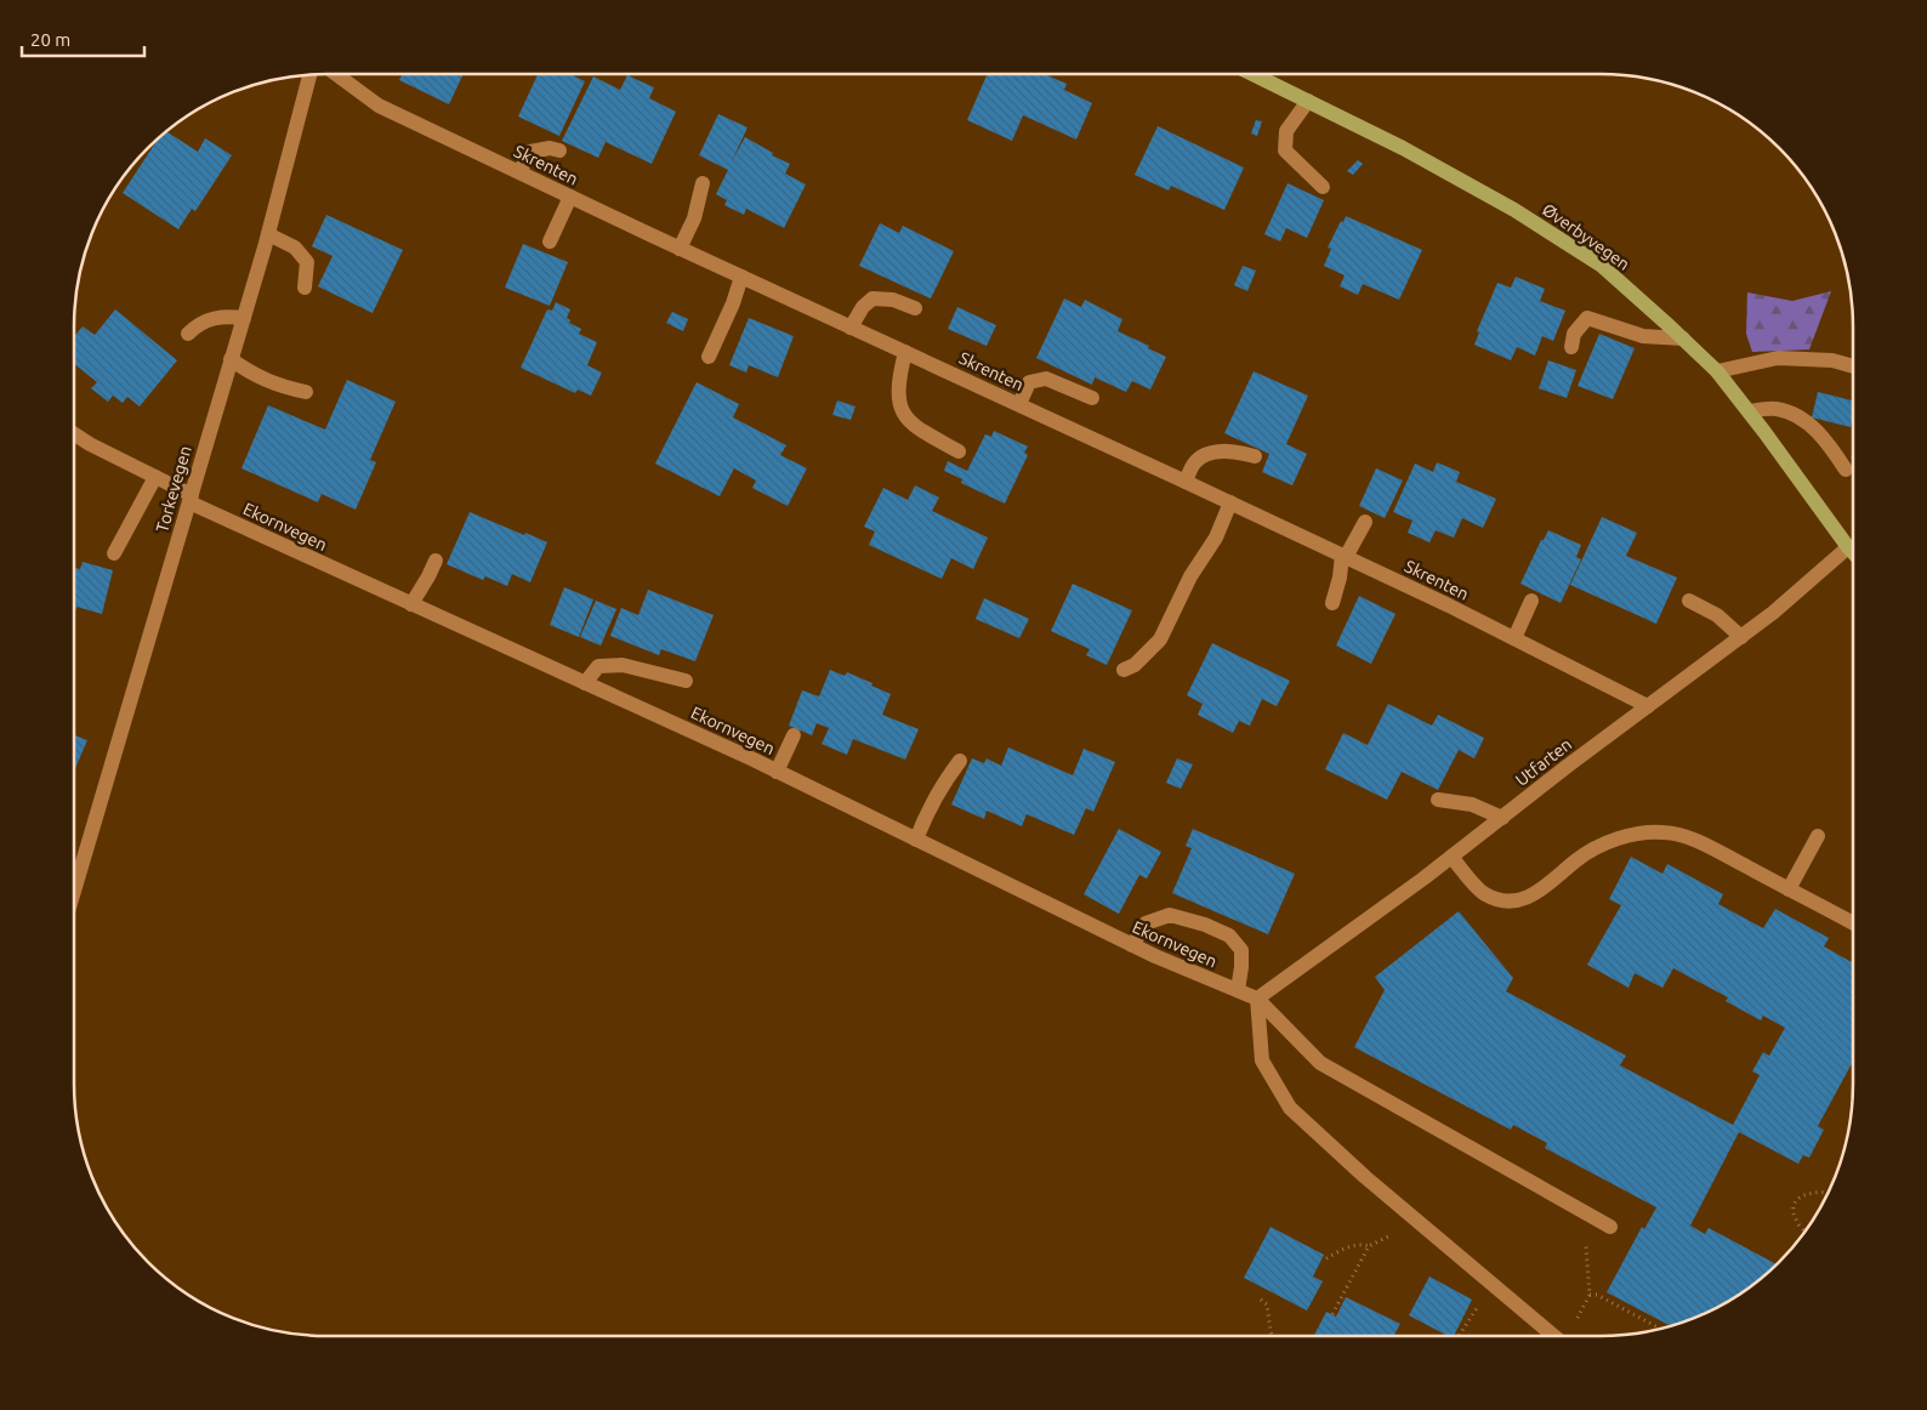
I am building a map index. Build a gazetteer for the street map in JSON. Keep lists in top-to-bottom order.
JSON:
{
  "streets": {
    "main road": ["Øverbyvegen"],
    "street": [
      "Skrenten",
      "Torkevegen",
      "Ekornvegen",
      "Utfarten"
    ]
  },
  "crossings": [
    ["Skrenten", "Utfarten"],
    ["Øverbyvegen", "Utfarten"],
    ["Torkevegen", "Ekornvegen"],
    ["Ekornvegen", "Utfarten"]
  ],
  "scale_bar": "20 m"
}
